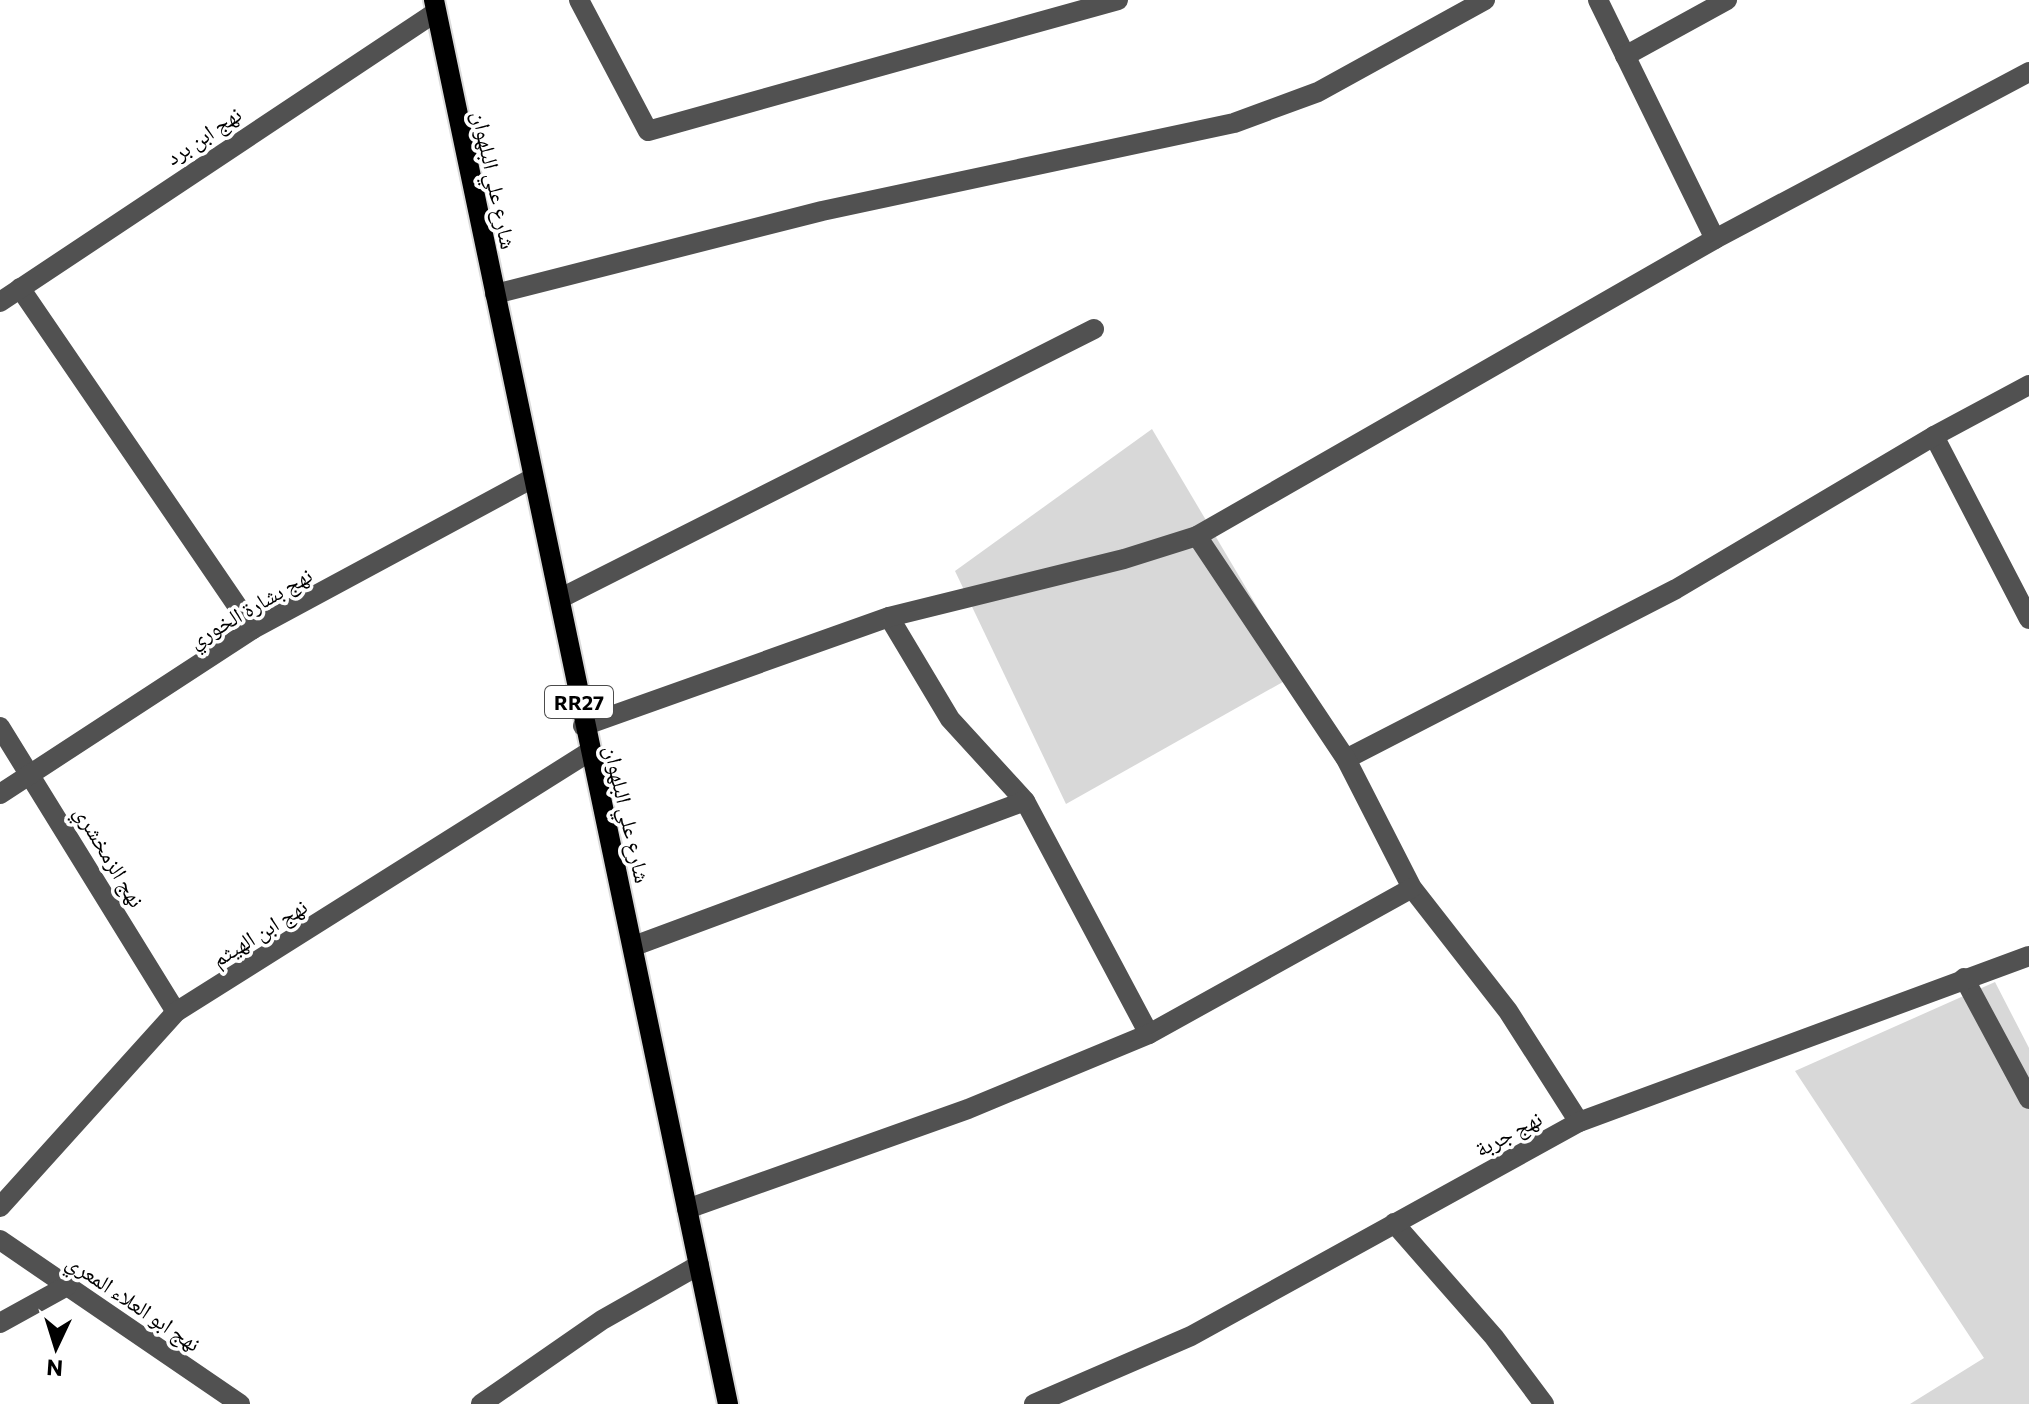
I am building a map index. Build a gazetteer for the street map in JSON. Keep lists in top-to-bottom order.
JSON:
{
  "streets": {
    "main road": ["شارع علي البلهوان", "RR27"],
    "street": [
      "نهج ابن برد",
      "نهج بشارة الخوري",
      "نهج الزمخشري",
      "نهج ابن الهيثم",
      "نهج جربة",
      "نهج ابو العلاء المعري"
    ]
  },
  "crossings": [
    ["نهج ابن برد", "شارع علي البلهوان"],
    ["شارع علي البلهوان", "نهج بشارة الخوري"],
    ["شارع علي البلهوان", "نهج ابن الهيثم"],
    ["نهج بشارة الخوري", "نهج الزمخشري"],
    ["نهج الزمخشري", "نهج ابن الهيثم"]
  ],
  "north": "bottom"
}
